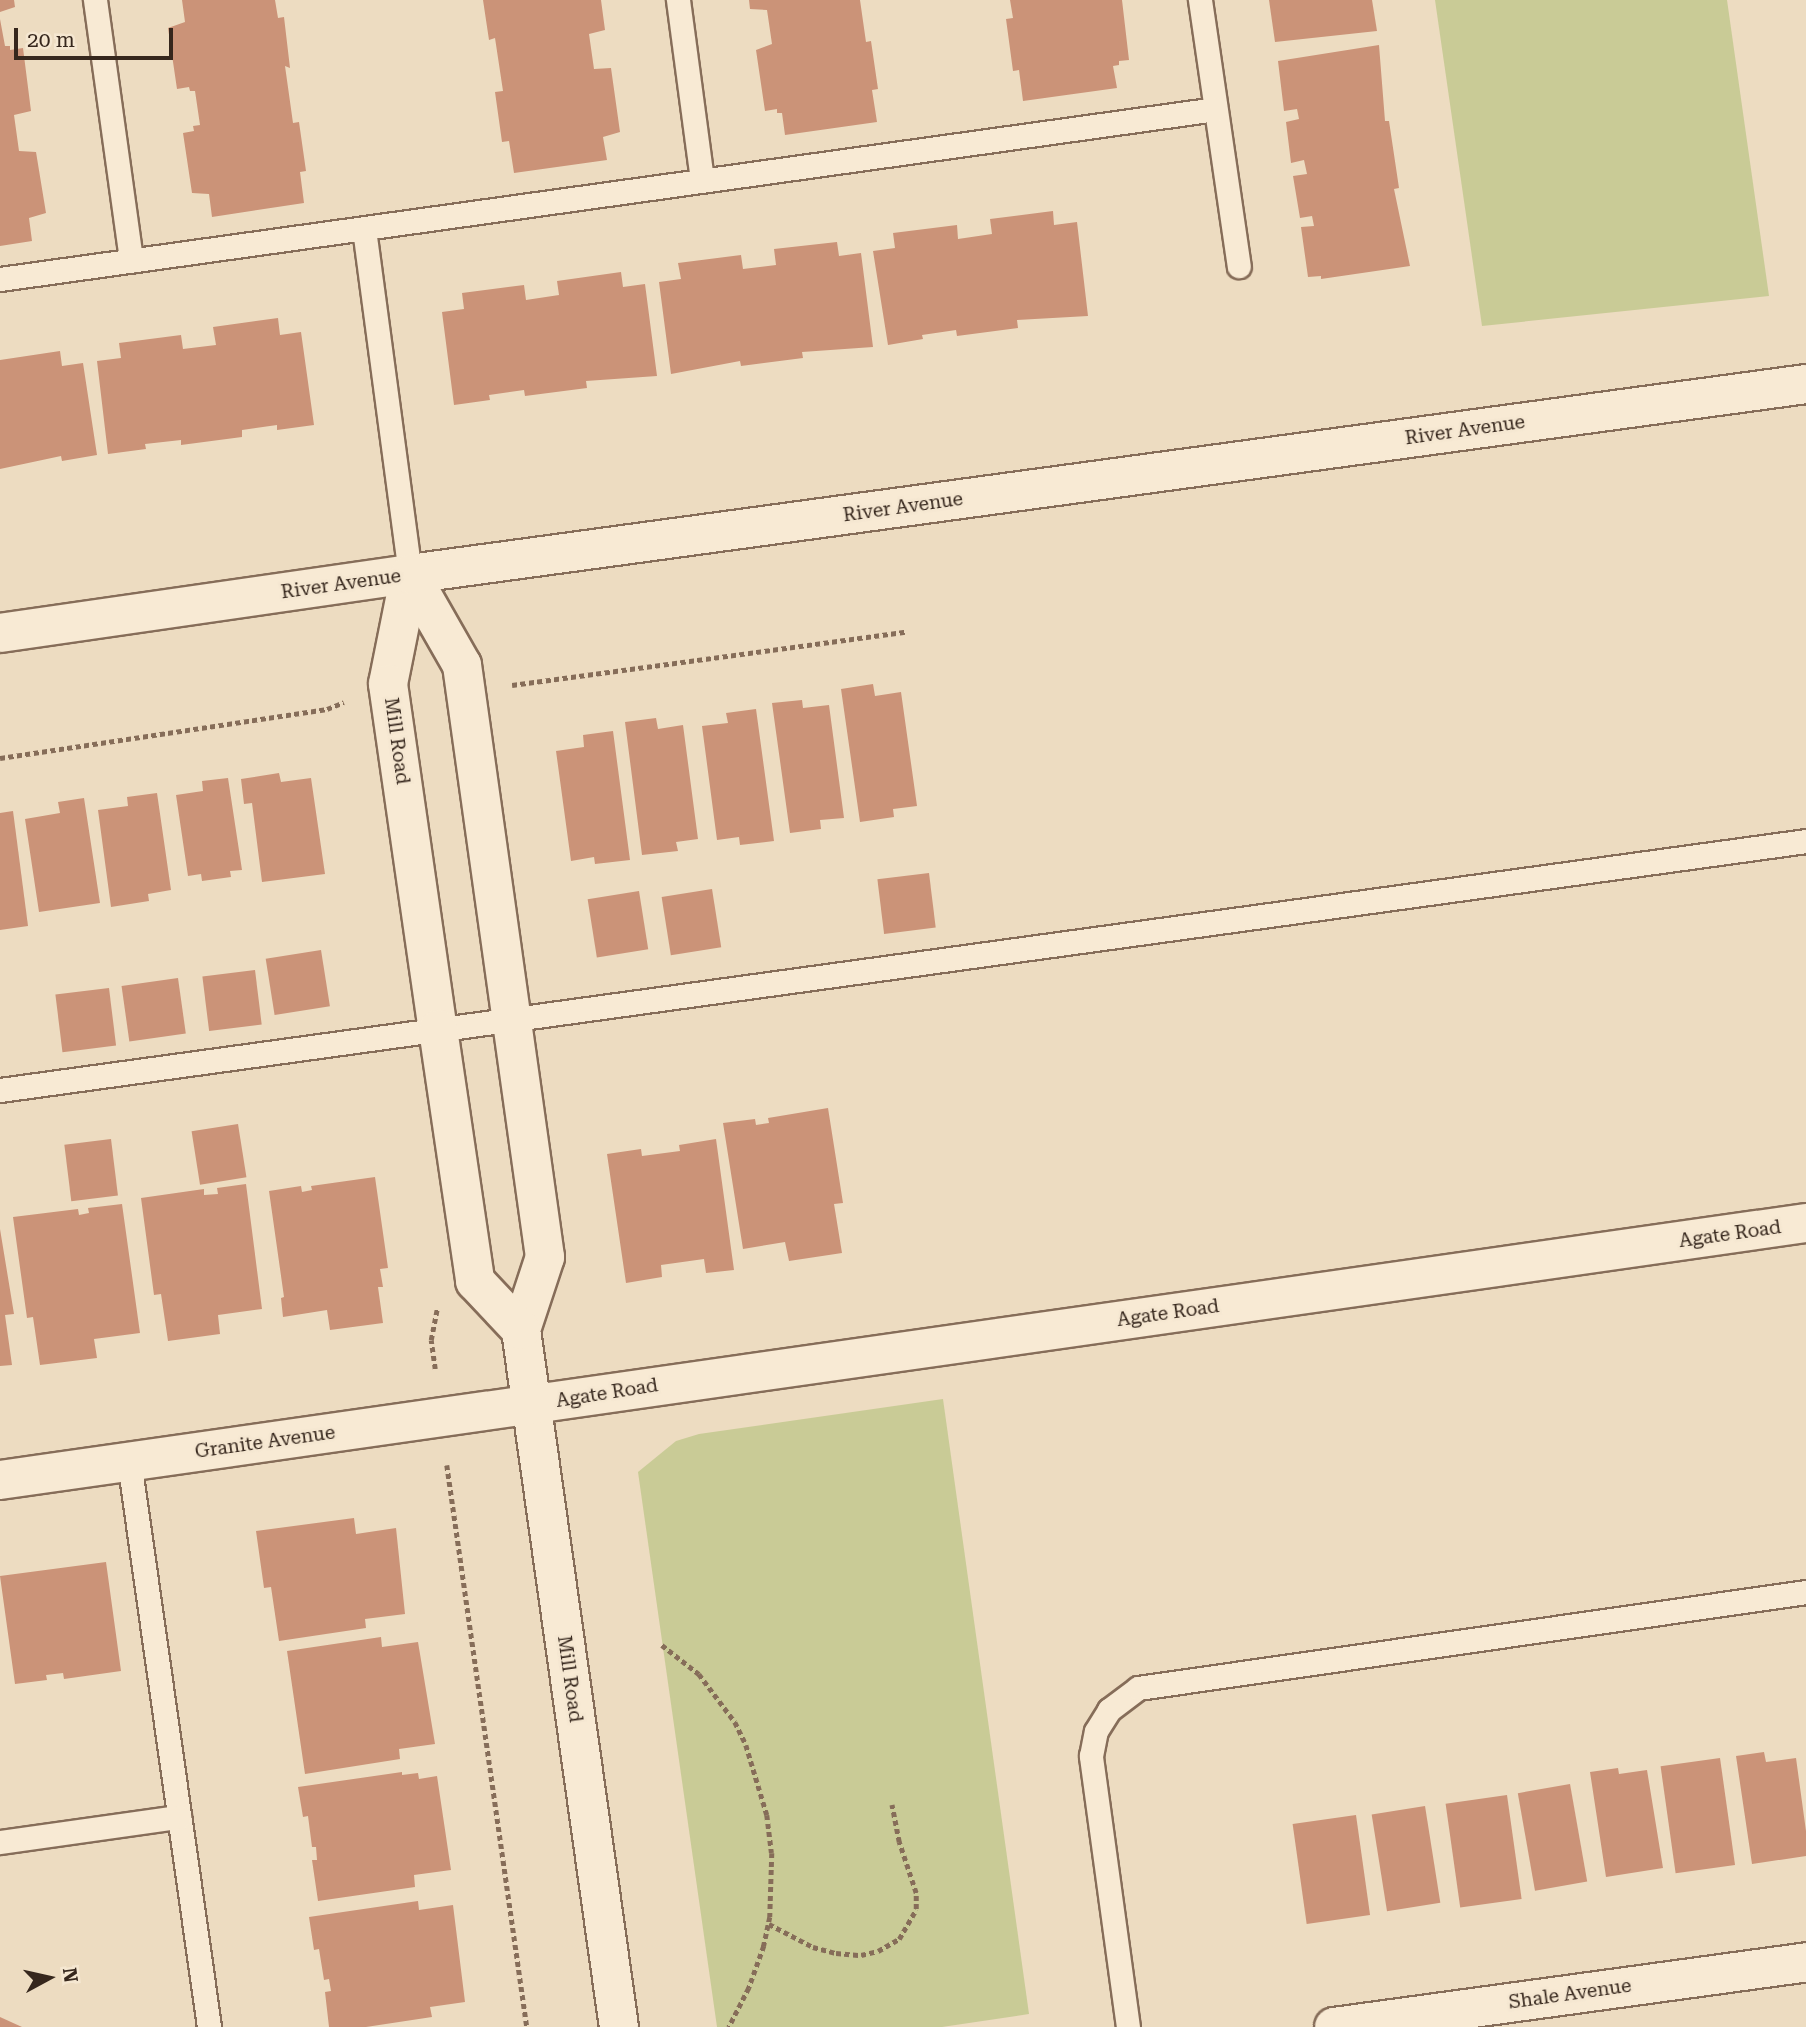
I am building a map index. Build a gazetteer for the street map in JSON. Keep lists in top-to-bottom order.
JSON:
{
  "streets": {
    "street": [
      "River Avenue",
      "Mill Road",
      "Agate Road",
      "Granite Avenue",
      "Shale Avenue"
    ]
  },
  "crossings": [
    ["River Avenue", "Mill Road"],
    ["Mill Road", "Agate Road"],
    ["Mill Road", "Granite Avenue"],
    ["Agate Road", "Granite Avenue"]
  ],
  "scale_bar": "20 m",
  "north": "right"
}
